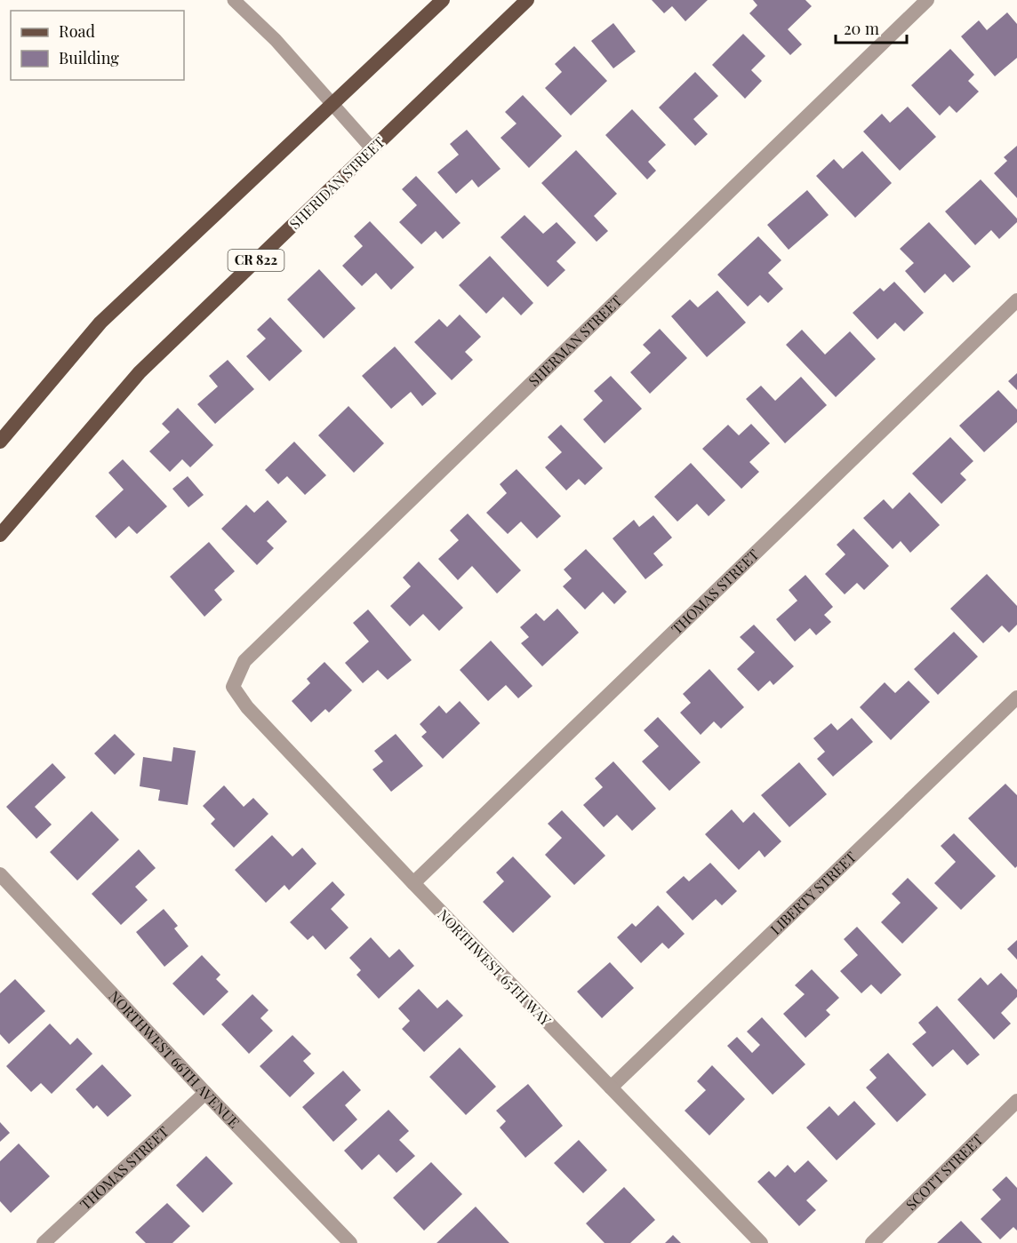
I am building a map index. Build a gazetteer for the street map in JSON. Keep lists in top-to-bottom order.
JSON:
{
  "streets": {
    "main road": ["SHERIDAN STREET", "CR 822"],
    "street": [
      "SHERMAN STREET",
      "THOMAS STREET",
      "LIBERTY STREET",
      "NORTHWEST 65TH WAY",
      "NORTHWEST 66TH AVENUE",
      "SCOTT STREET"
    ]
  },
  "crossings": [
    ["SHERMAN STREET", "NORTHWEST 65TH WAY"],
    ["THOMAS STREET", "NORTHWEST 65TH WAY"],
    ["THOMAS STREET", "NORTHWEST 66TH AVENUE"],
    ["LIBERTY STREET", "NORTHWEST 65TH WAY"]
  ],
  "legend": ["Road", "Building"],
  "scale_bar": "20 m"
}
